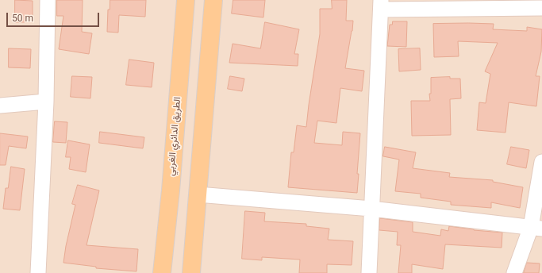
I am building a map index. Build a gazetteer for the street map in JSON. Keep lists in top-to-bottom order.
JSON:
{
  "streets": {
    "main road": ["الطريق الدائري الغربي"]
  },
  "scale_bar": "50 m"
}
